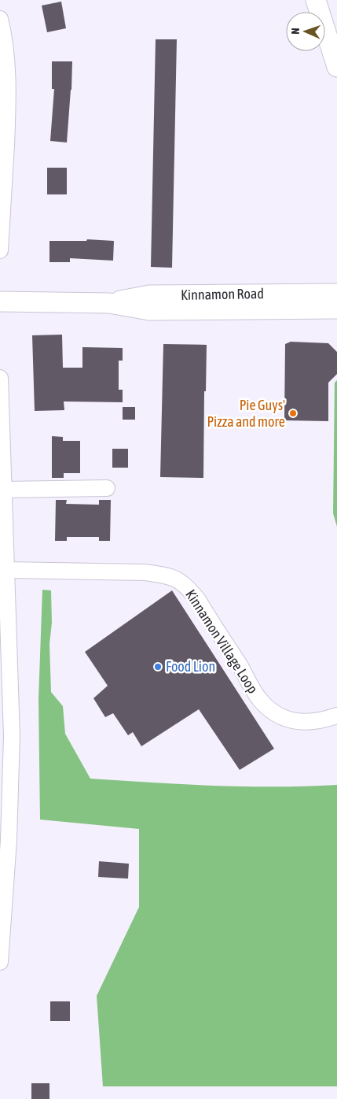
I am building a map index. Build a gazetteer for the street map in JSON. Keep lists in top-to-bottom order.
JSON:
{
  "streets": {
    "main road": ["Kinnamon Road"],
    "street": ["Kinnamon Village Loop"]
  },
  "places": ["Pie Guys' Pizza and more", "Food Lion"],
  "north": "left"
}
